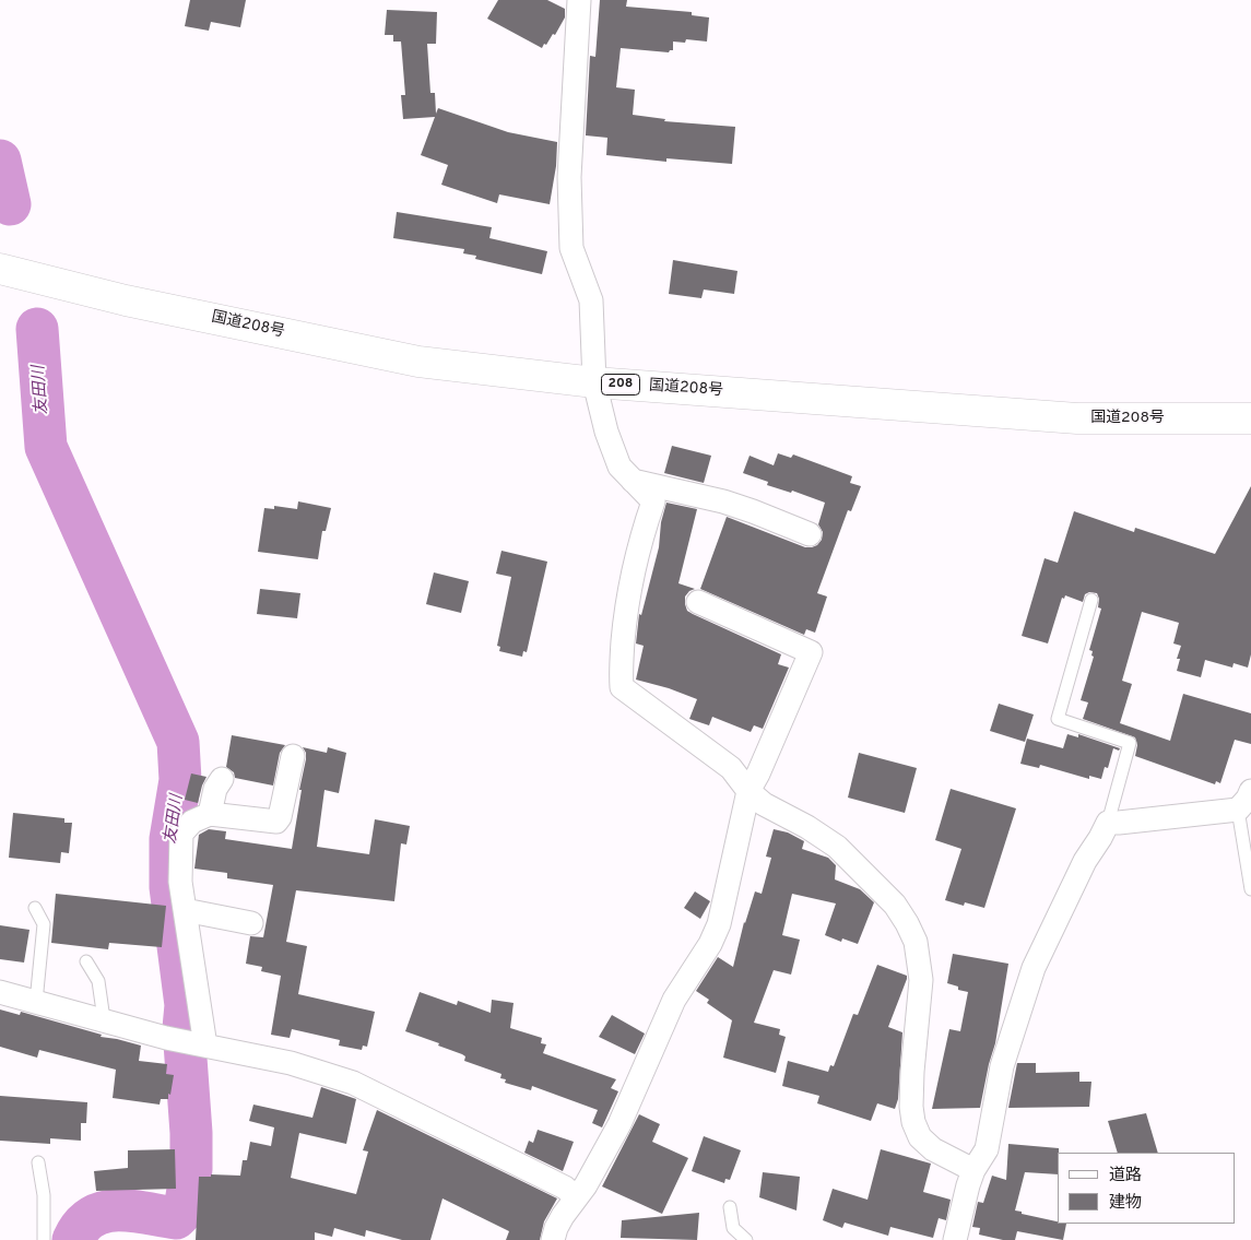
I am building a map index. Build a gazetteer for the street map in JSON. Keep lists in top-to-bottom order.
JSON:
{
  "streets": {
    "highway": ["国道208号", "208"]
  },
  "water": ["友田川"],
  "legend": ["道路", "建物"]
}
